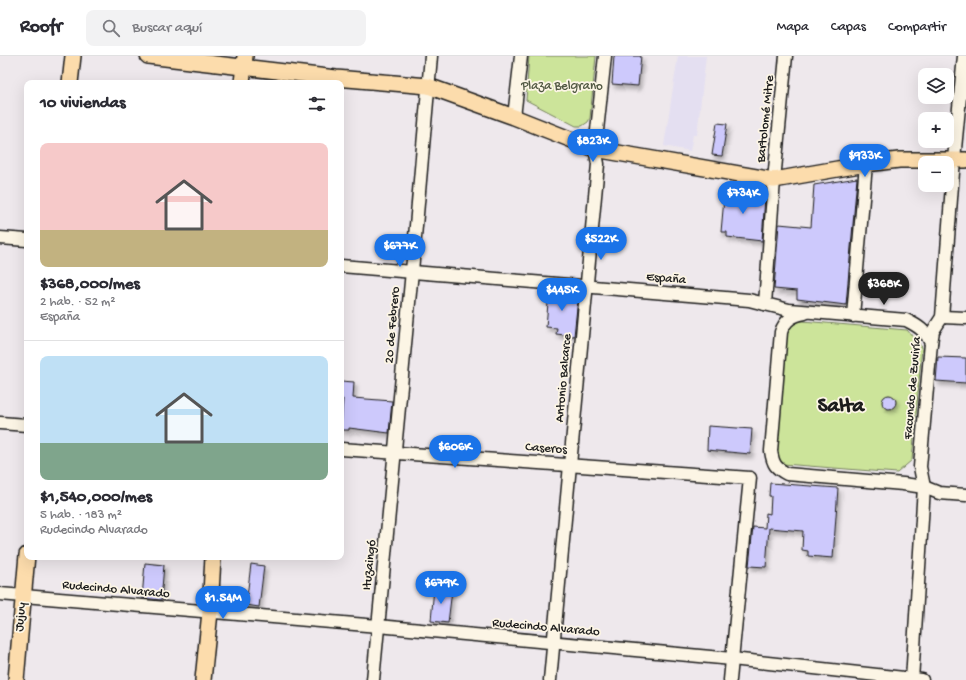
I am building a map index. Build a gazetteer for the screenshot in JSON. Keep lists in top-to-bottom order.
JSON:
{
  "streets": {
    "main road": ["Jujuy"],
    "street": [
      "Bartolomé Mitre",
      "España",
      "20 de Febrero",
      "Antonio Balcarce",
      "Facundo de Zuviría",
      "Caseros",
      "Ituzaingó",
      "Rudecindo Alvarado"
    ]
  },
  "crossings": [
    ["Bartolomé Mitre", "España"],
    ["España", "20 de Febrero"],
    ["España", "Antonio Balcarce"],
    ["España", "Facundo de Zuviría"],
    ["20 de Febrero", "Caseros"],
    ["20 de Febrero", "Ituzaingó"],
    ["Antonio Balcarce", "Caseros"],
    ["Antonio Balcarce", "Rudecindo Alvarado"],
    ["Facundo de Zuviría", "Rudecindo Alvarado"],
    ["Caseros", "Ituzaingó"],
    ["Caseros", "Rudecindo Alvarado"],
    ["Ituzaingó", "Rudecindo Alvarado"],
    ["Rudecindo Alvarado", "Jujuy"]
  ],
  "districts": ["Salta"],
  "parks": ["Plaza Belgrano"],
  "page": {
    "header": "Roofr",
    "search": "Buscar aquí",
    "nav": ["Mapa", "Capas", "Compartir"],
    "map_buttons": ["+", "−"],
    "heading": "10 viviendas",
    "list": [
      {
        "name": "$368,000/mes",
        "note": "2 hab. · 52 m² · España"
      },
      {
        "name": "$1,540,000/mes",
        "note": "5 hab. · 183 m² · Rudecindo Alvarado"
      }
    ],
    "price": [
      "$823K",
      "$933K",
      "$734K",
      "$522K",
      "$677K",
      "$368K",
      "$445K",
      "$606K",
      "$679K",
      "$1.54M"
    ]
  }
}
